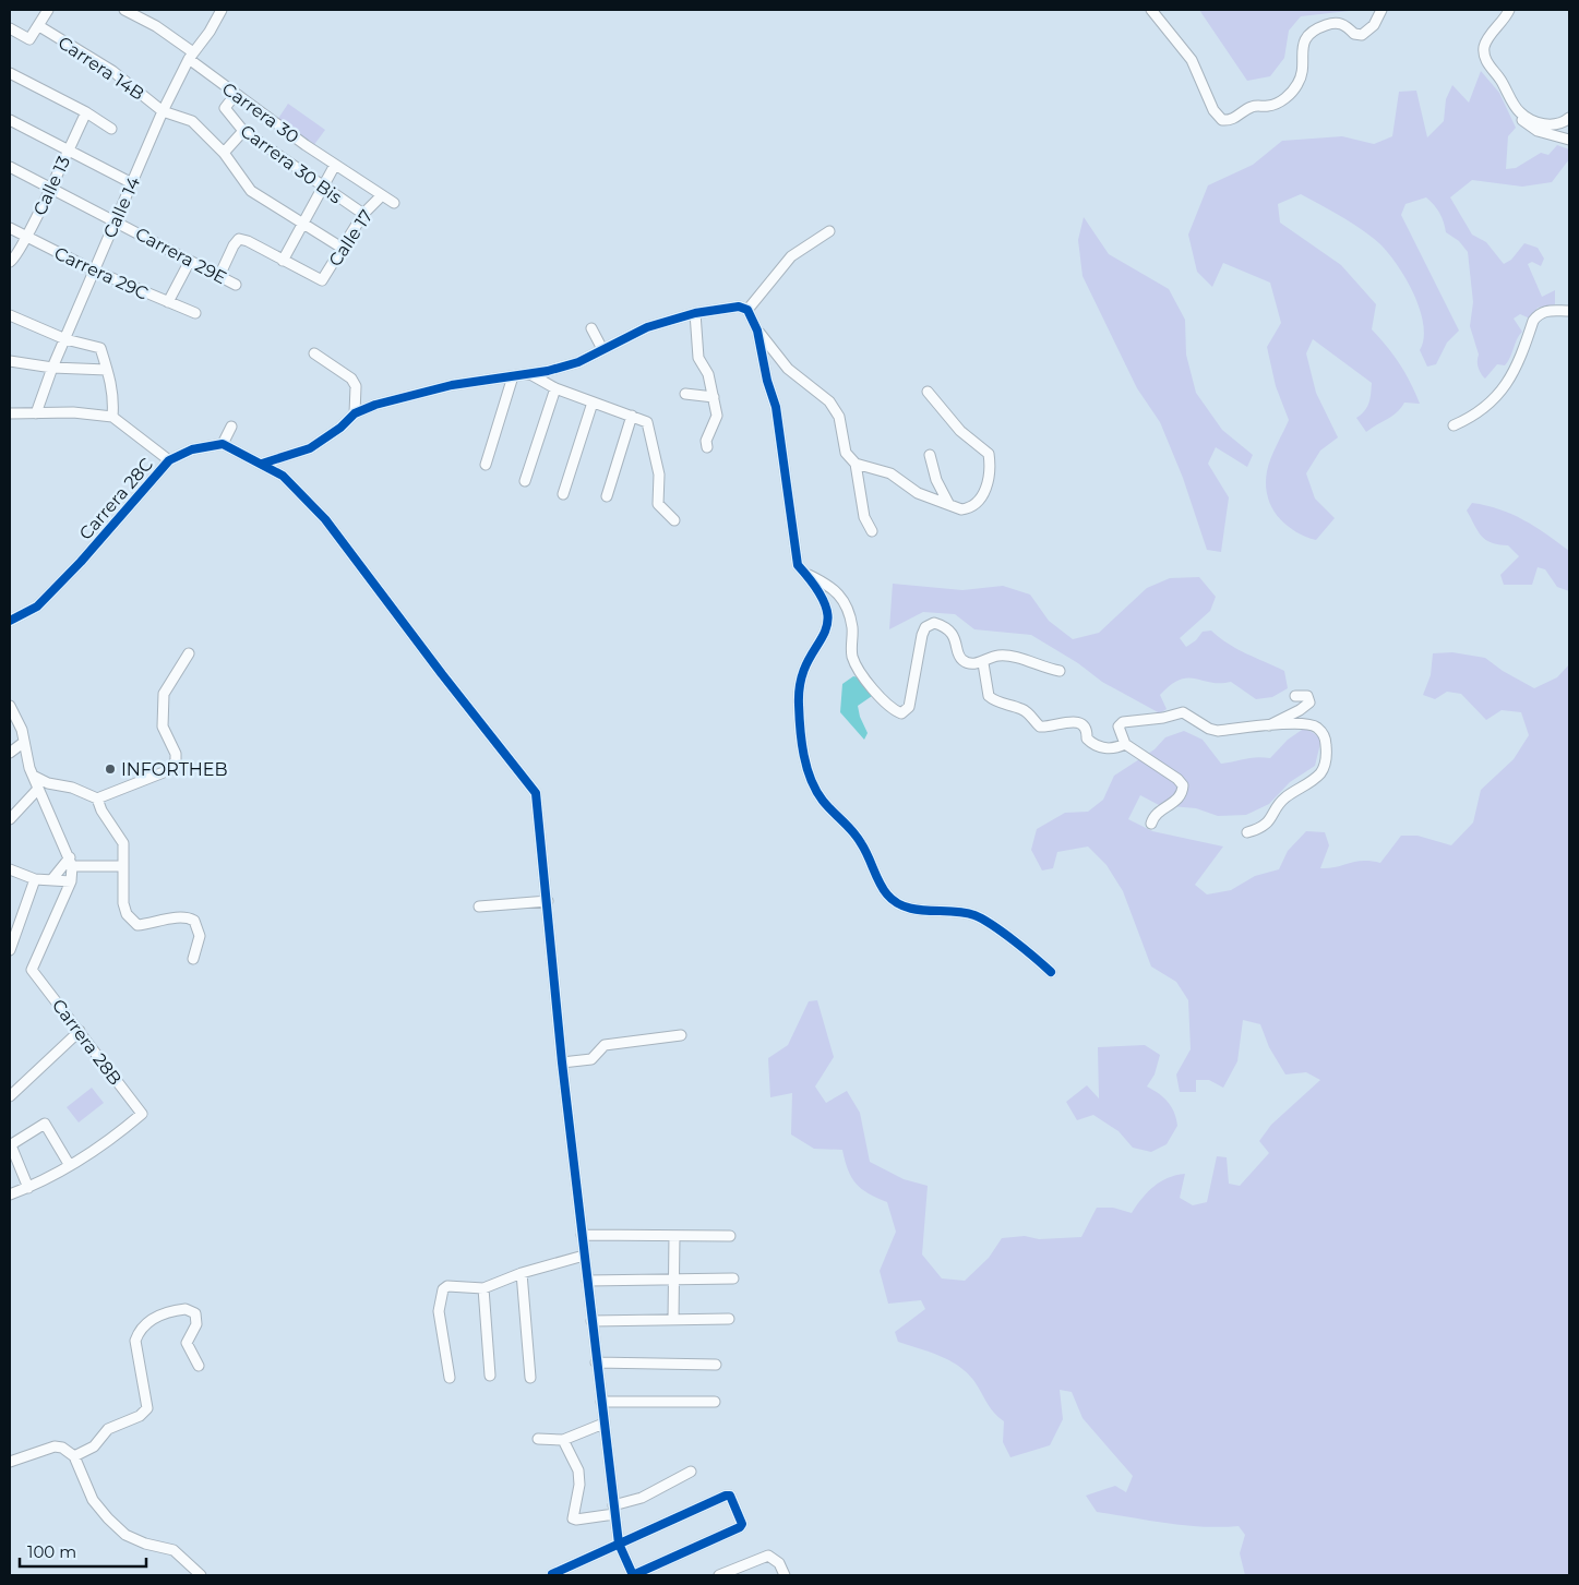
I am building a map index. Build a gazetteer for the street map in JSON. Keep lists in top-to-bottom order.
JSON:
{
  "streets": {
    "street": [
      "Carrera 14B",
      "Carrera 30",
      "Carrera 30 Bis",
      "Calle 13",
      "Calle 14",
      "Calle 17",
      "Carrera 29E",
      "Carrera 29C",
      "Carrera 28C",
      "Carrera 28B"
    ]
  },
  "crossings": [
    ["Carrera 14B", "Calle 14"],
    ["Carrera 30", "Carrera 30 Bis"],
    ["Carrera 30", "Calle 14"],
    ["Carrera 30", "Calle 17"],
    ["Carrera 30 Bis", "Calle 17"],
    ["Calle 13", "Carrera 29E"],
    ["Calle 13", "Carrera 29C"],
    ["Calle 14", "Carrera 29E"],
    ["Calle 14", "Carrera 29C"]
  ],
  "places": ["INFORTHEB"],
  "scale_bar": "100 m"
}
